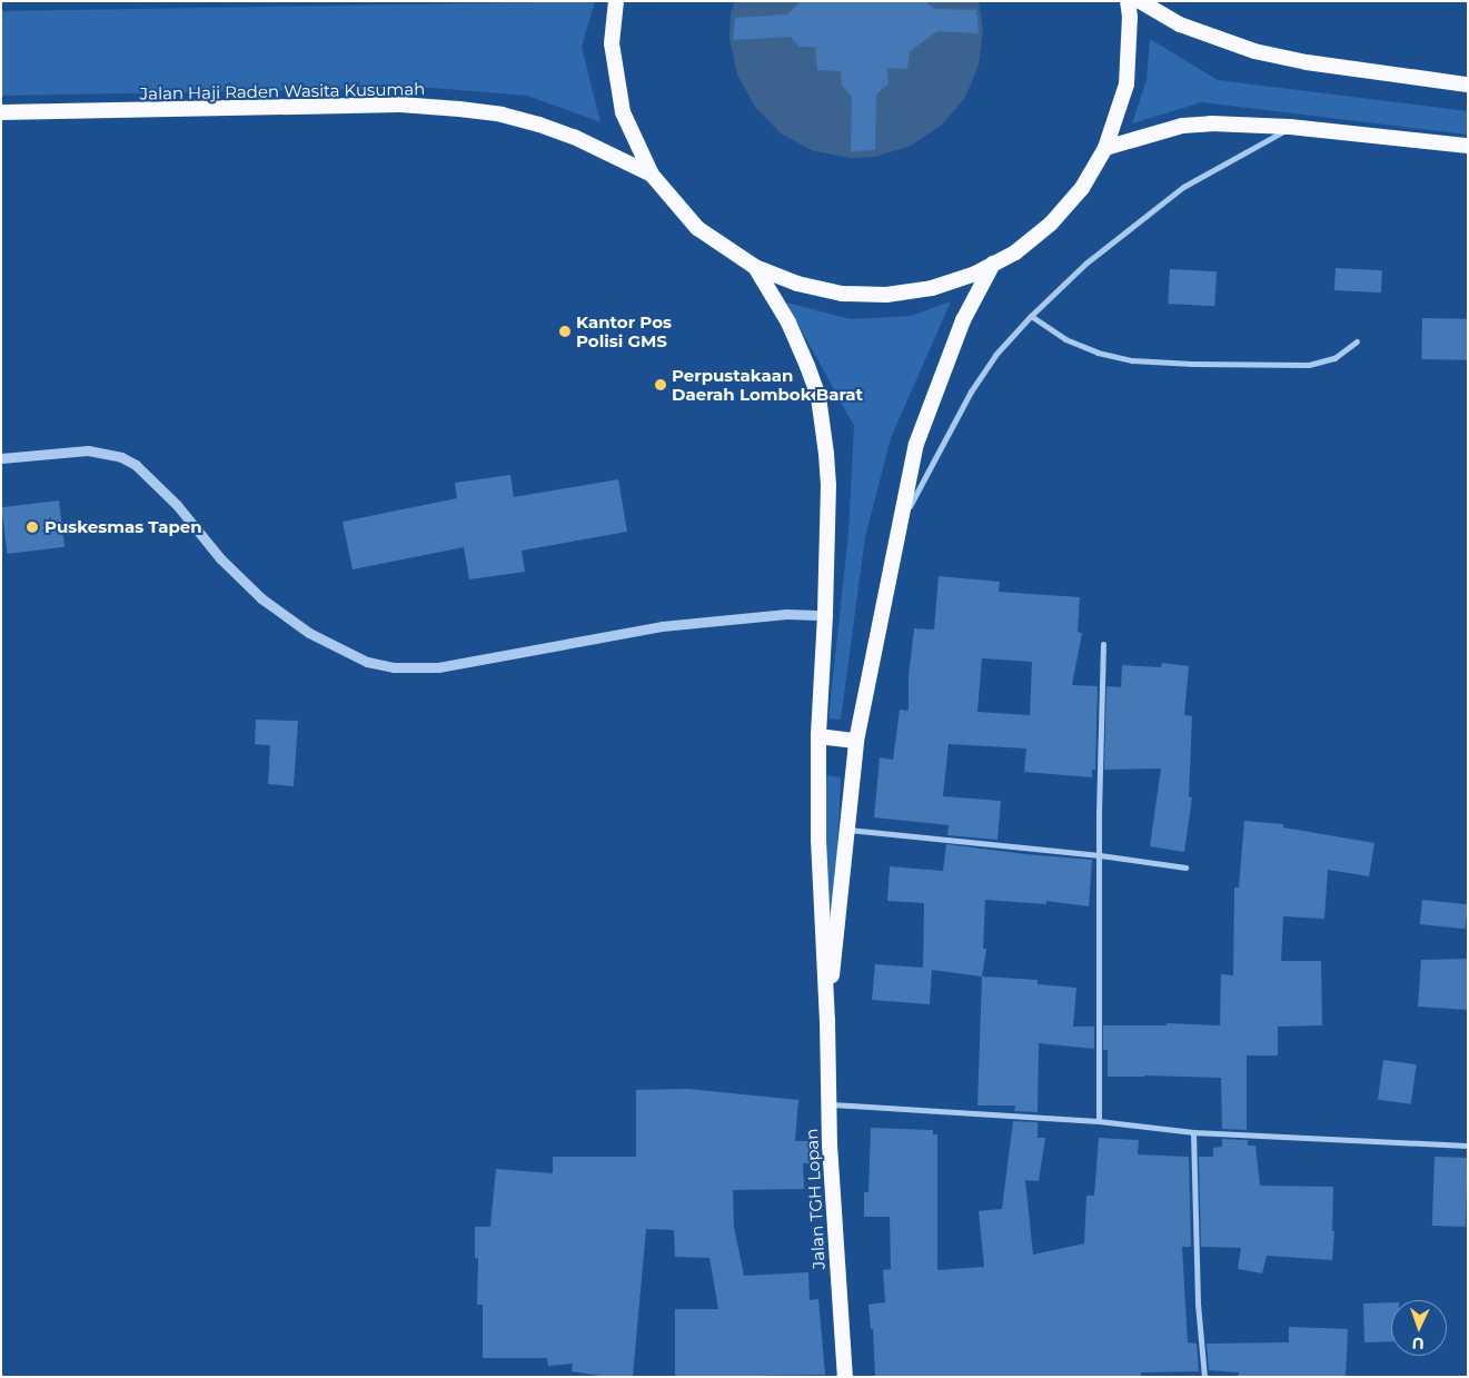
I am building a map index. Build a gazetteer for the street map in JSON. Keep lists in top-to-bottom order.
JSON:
{
  "streets": {
    "highway": ["Jalan Haji Raden Wasita Kusumah", "Jalan TGH Lopan"]
  },
  "places": ["Kantor Pos Polisi GMS", "Perpustakaan Daerah Lombok Barat", "Puskesmas Tapen"],
  "north": "bottom"
}
